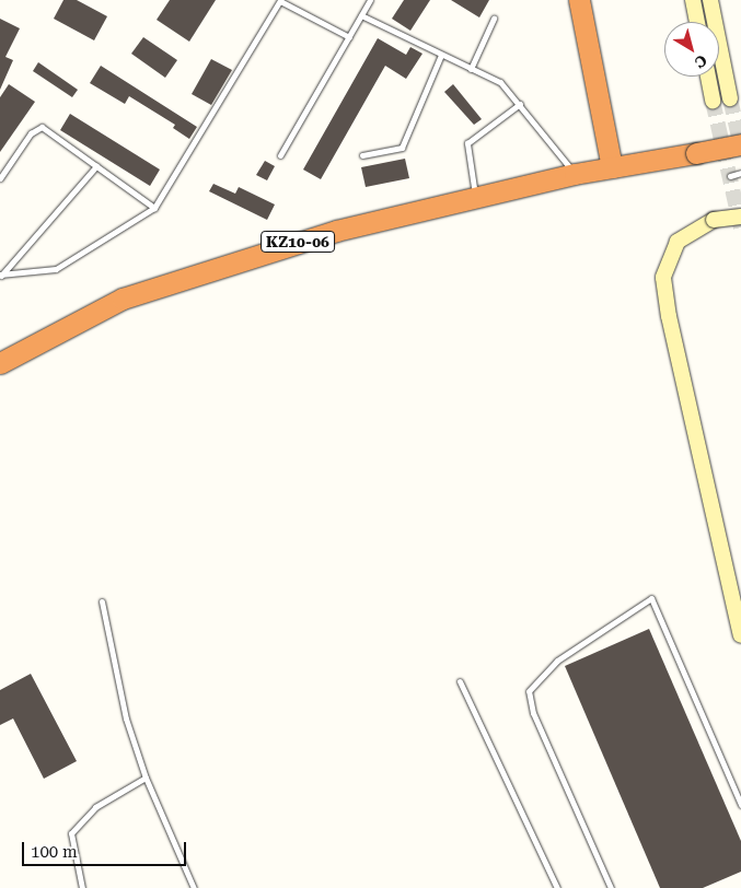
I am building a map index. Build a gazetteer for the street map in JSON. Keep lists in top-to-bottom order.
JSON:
{
  "streets": {
    "highway": ["KZ10-06"]
  },
  "scale_bar": "100 m",
  "north": "bottom right"
}
